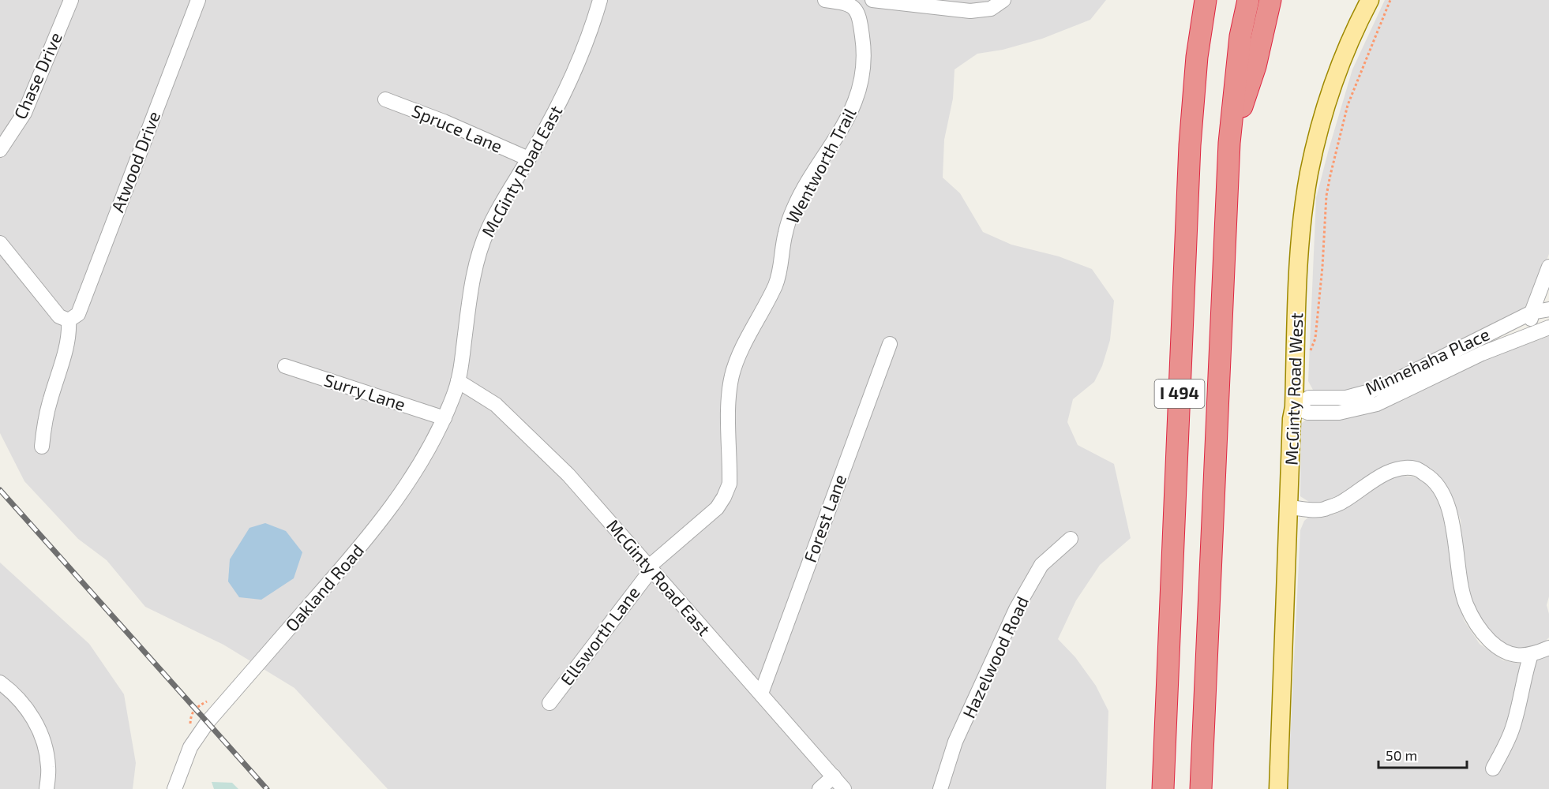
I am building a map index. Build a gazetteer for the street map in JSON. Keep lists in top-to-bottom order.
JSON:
{
  "streets": {
    "highway": ["I 494"],
    "main road": ["McGinty Road West"],
    "street": [
      "Chase Drive",
      "Spruce Lane",
      "Atwood Drive",
      "Wentworth Trail",
      "McGinty Road East",
      "Minnehaha Place",
      "Surry Lane",
      "Forest Lane",
      "Oakland Road",
      "Ellsworth Lane",
      "Hazelwood Road"
    ]
  },
  "crossings": [
    ["Spruce Lane", "McGinty Road East"],
    ["Wentworth Trail", "McGinty Road East"],
    ["Wentworth Trail", "Ellsworth Lane"],
    ["McGinty Road East", "Forest Lane"],
    ["McGinty Road East", "Oakland Road"],
    ["McGinty Road East", "Ellsworth Lane"],
    ["Minnehaha Place", "McGinty Road West"],
    ["Surry Lane", "Oakland Road"]
  ],
  "scale_bar": "50 m"
}
